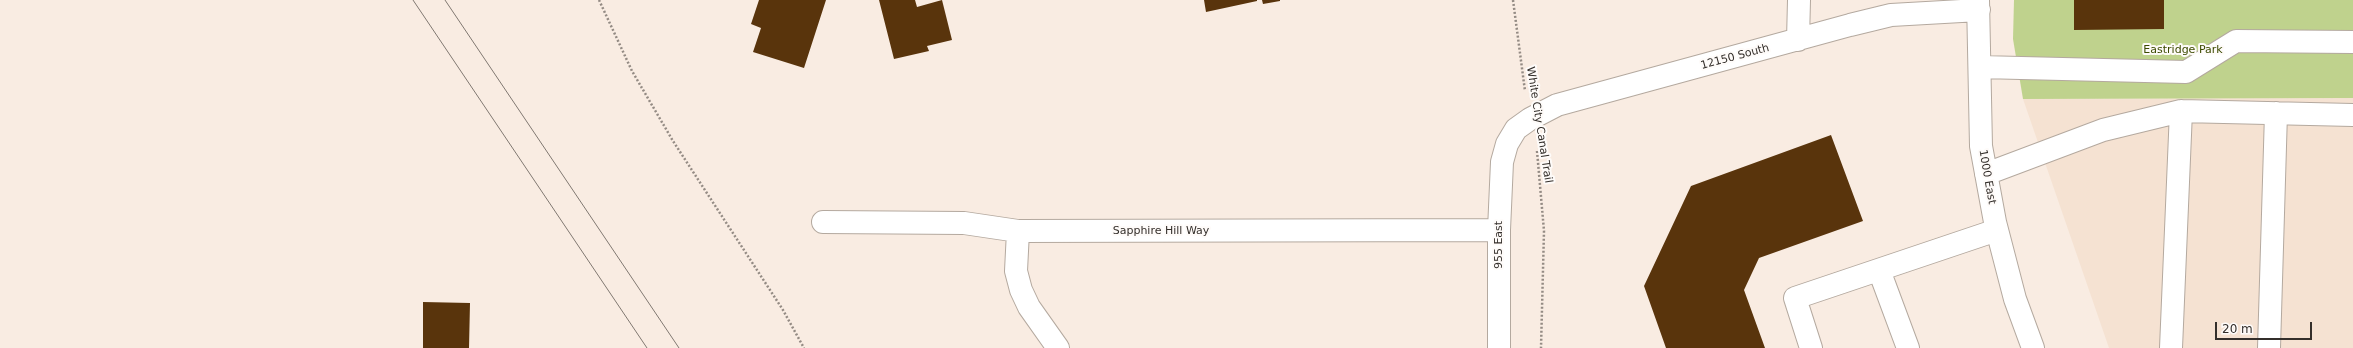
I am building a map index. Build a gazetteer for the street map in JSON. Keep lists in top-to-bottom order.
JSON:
{
  "streets": {
    "street": [
      "12150 South",
      "1000 East",
      "Sapphire Hill Way",
      "955 East"
    ],
    "path": ["White City Canal Trail"]
  },
  "crossings": [
    ["12150 South", "White City Canal Trail"],
    ["12150 South", "1000 East"],
    ["12150 South", "955 East"],
    ["Sapphire Hill Way", "955 East"]
  ],
  "parks": ["Eastridge Park"],
  "scale_bar": "20 m"
}
